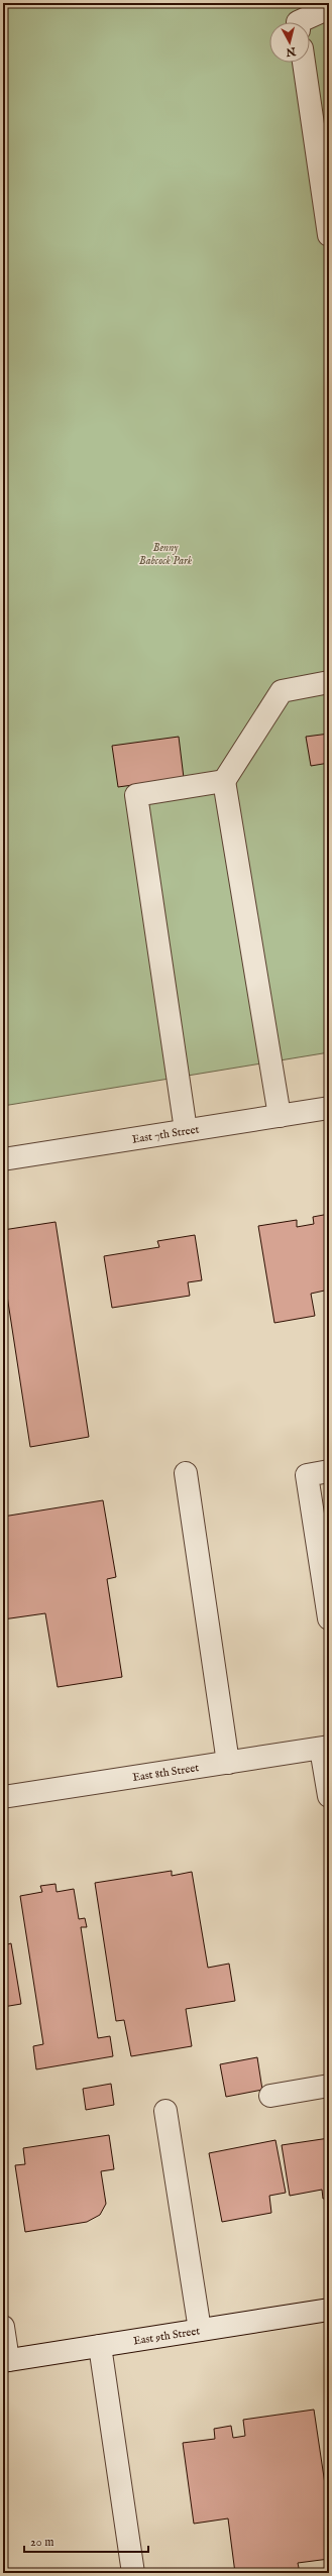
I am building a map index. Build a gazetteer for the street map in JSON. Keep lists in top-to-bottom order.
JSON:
{
  "streets": {
    "street": ["East 7th Street", "East 8th Street", "East 9th Street"]
  },
  "parks": ["Benny Babcock Park"],
  "scale_bar": "20 m",
  "north": "bottom"
}
